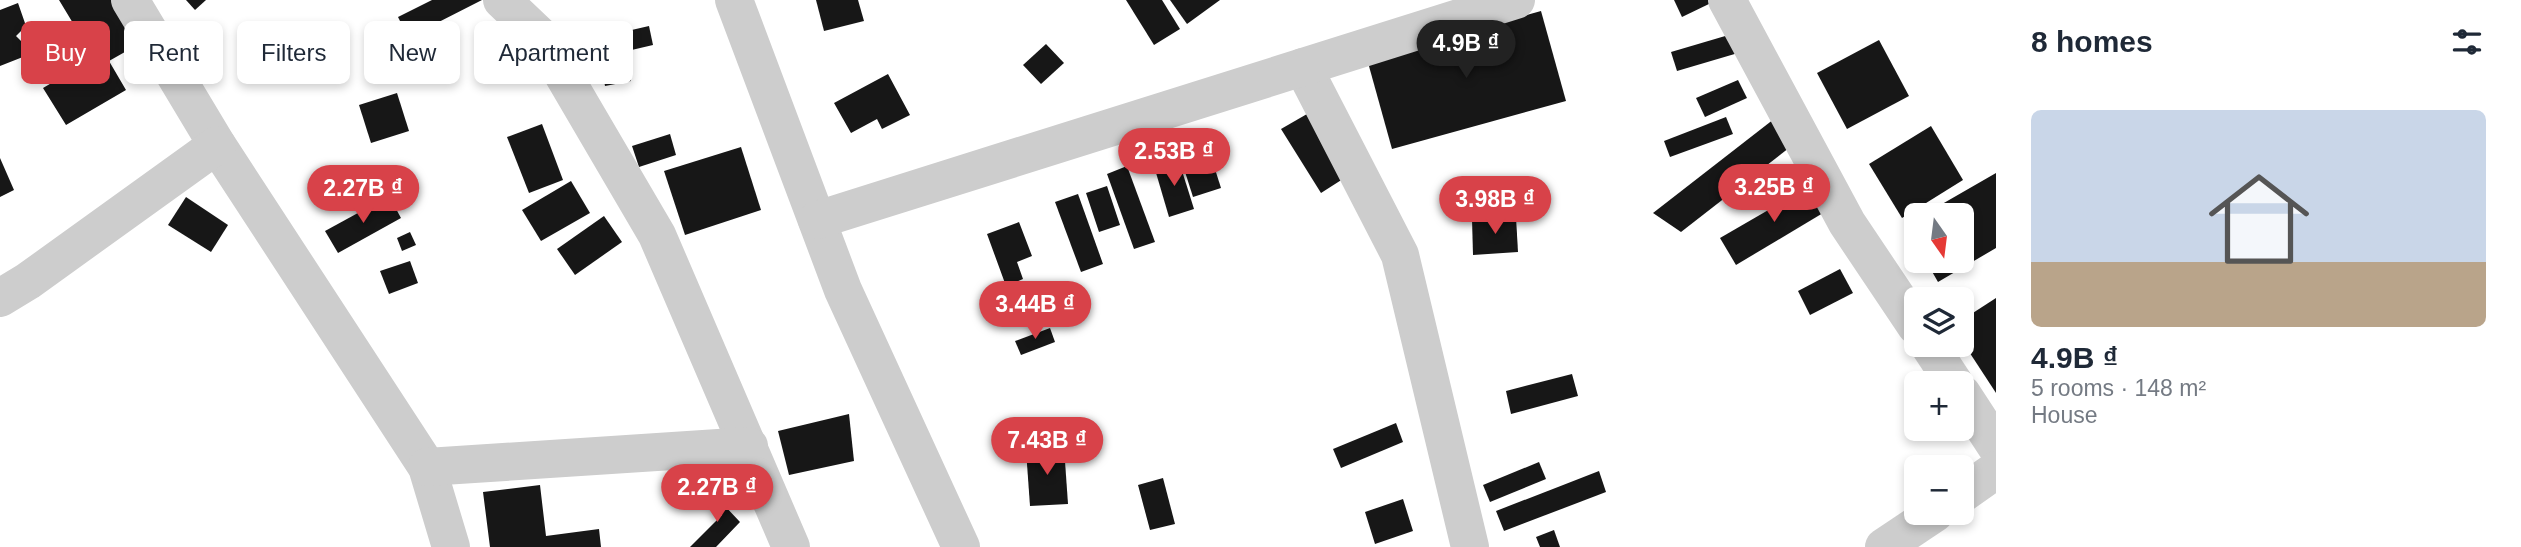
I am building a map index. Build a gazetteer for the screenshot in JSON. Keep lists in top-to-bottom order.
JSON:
{
  "north": "bottom",
  "page": {
    "heading": "8 homes",
    "price": [
      "4.9B ₫",
      "2.53B ₫",
      "3.25B ₫",
      "2.27B ₫",
      "3.98B ₫",
      "3.44B ₫",
      "7.43B ₫",
      "2.27B ₫"
    ],
    "chip": [
      "Buy",
      "Rent",
      "Filters",
      "New",
      "Apartment"
    ],
    "list": [
      {
        "name": "4.9B ₫",
        "note": "5 rooms · 148 m² · House"
      }
    ],
    "map_buttons": ["+", "−"]
  }
}
